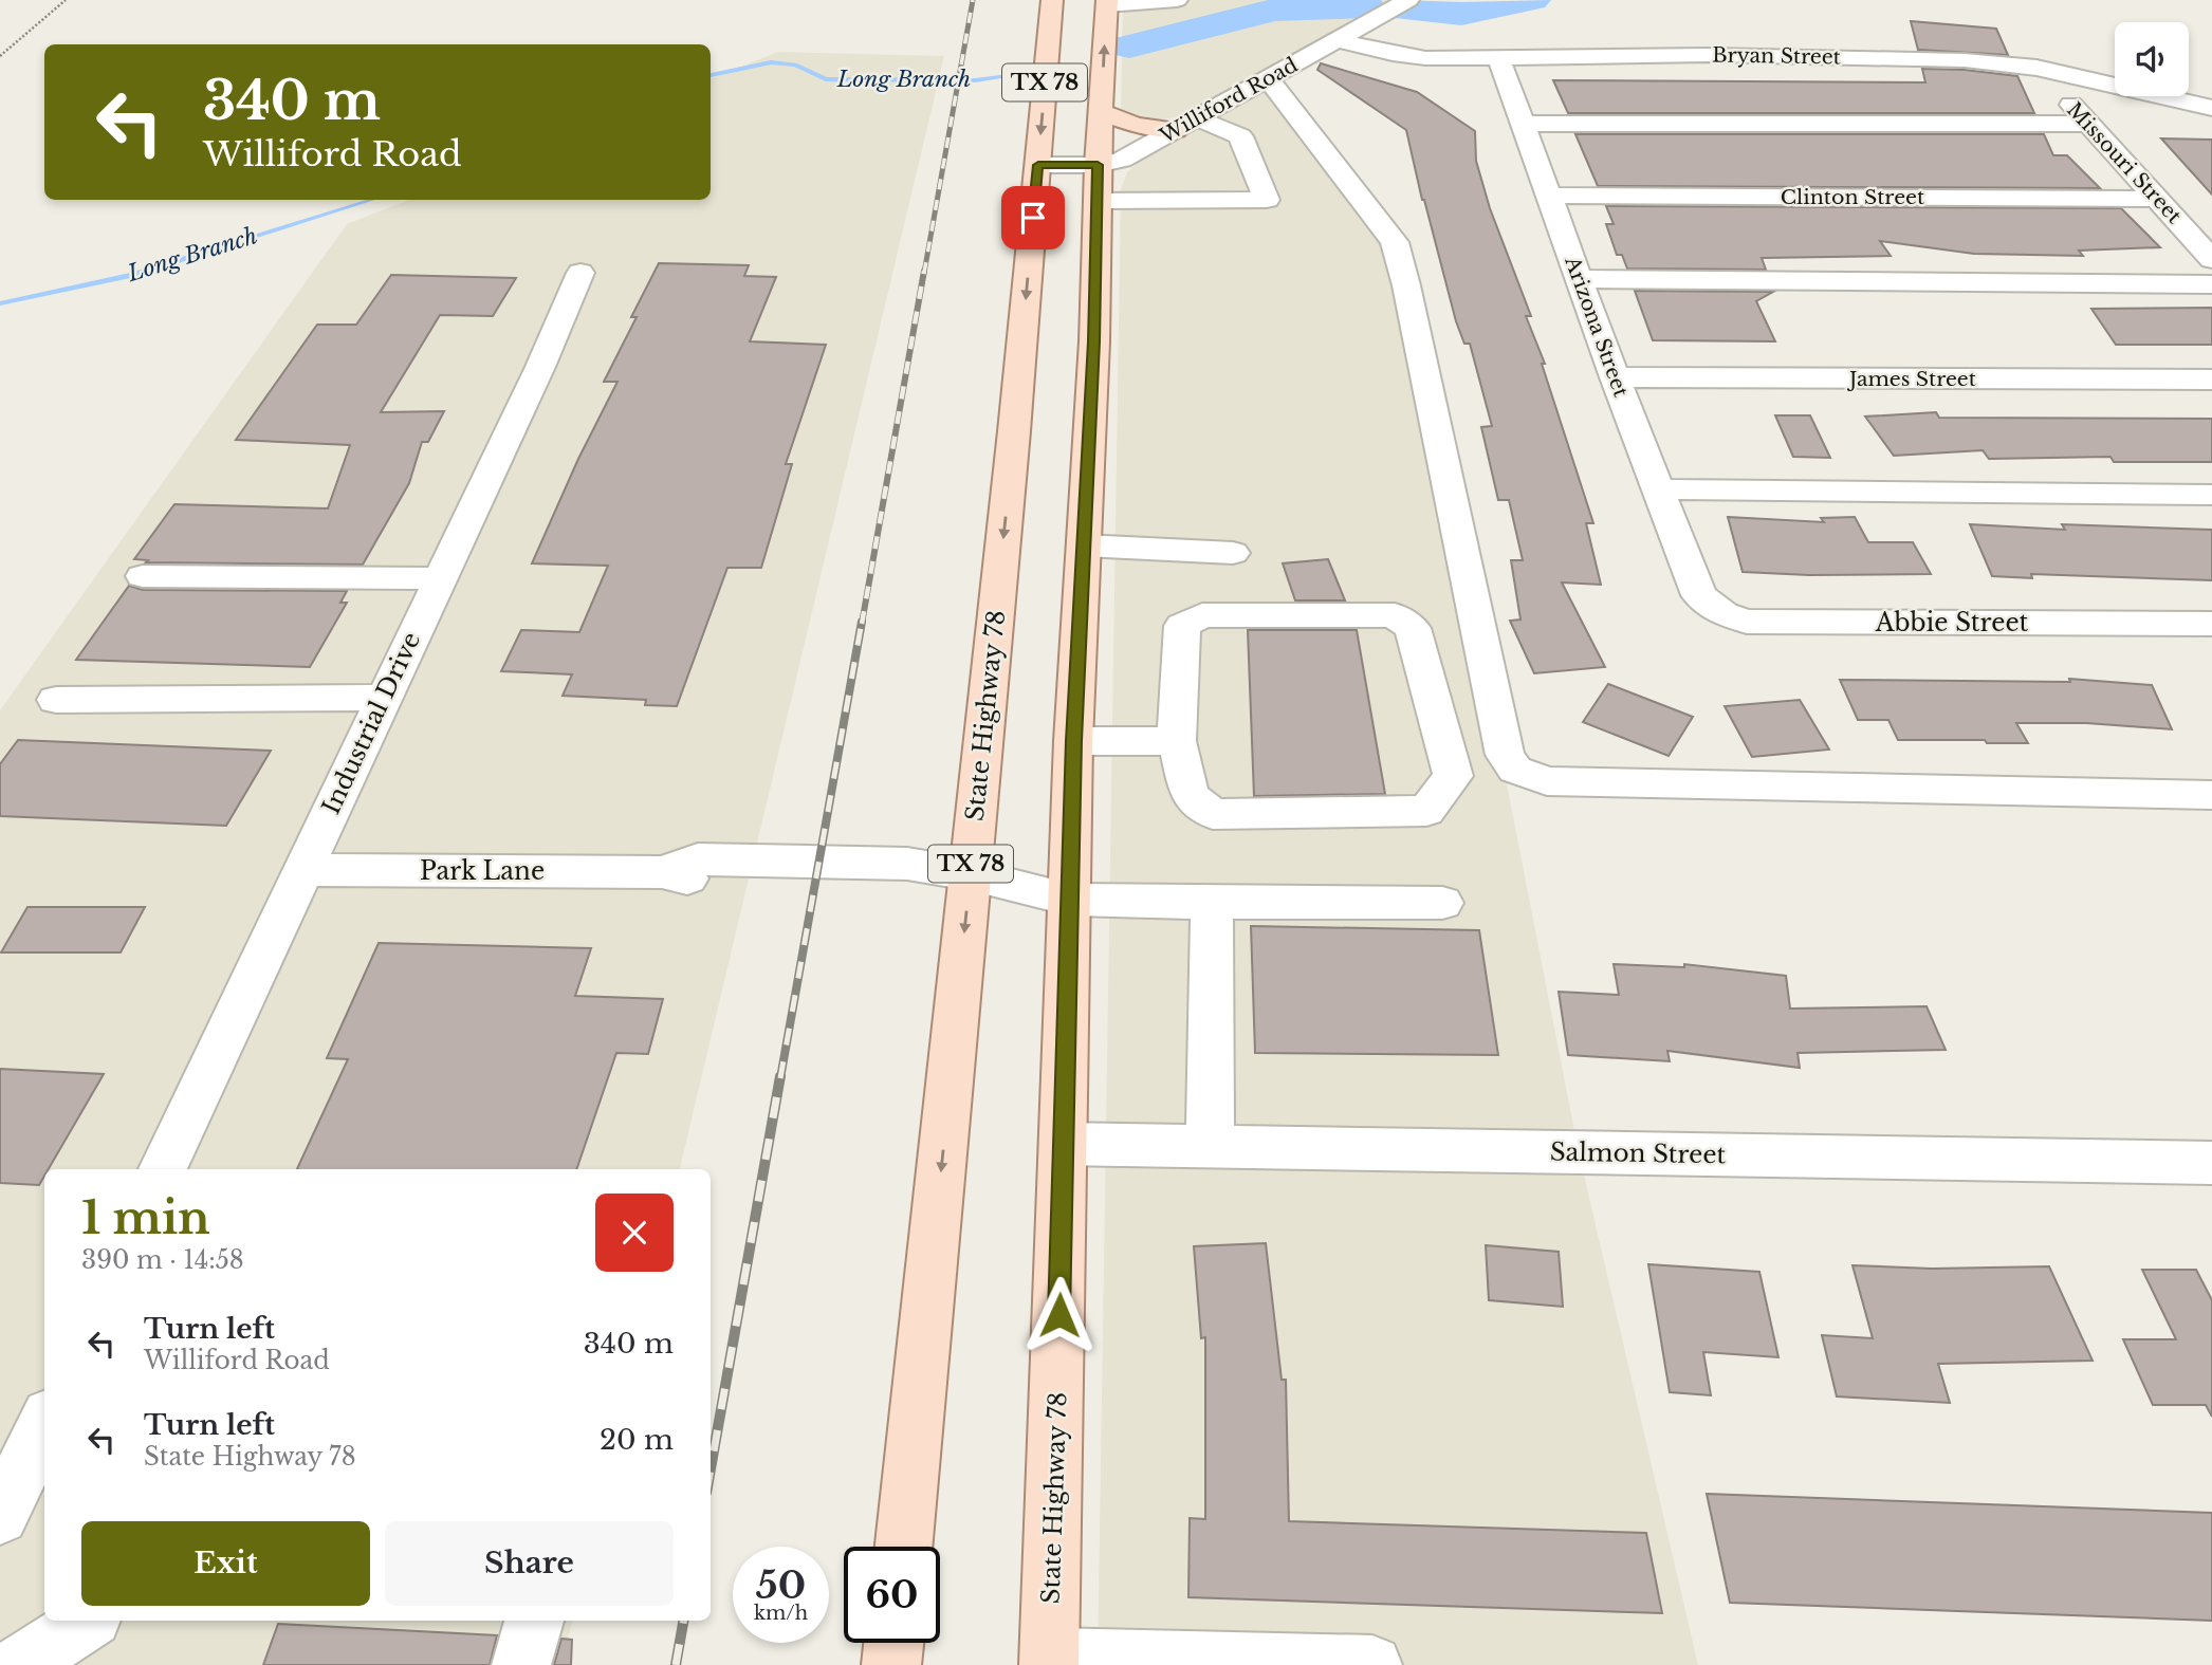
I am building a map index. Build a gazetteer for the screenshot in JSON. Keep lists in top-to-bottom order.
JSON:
{
  "streets": {
    "main road": ["TX 78", "State Highway 78"],
    "street": [
      "Bryan Street",
      "Williford Road",
      "Missouri Street",
      "Clinton Street",
      "Arizona Street",
      "James Street",
      "Abbie Street",
      "Industrial Drive",
      "Park Lane",
      "Salmon Street"
    ]
  },
  "crossings": [
    ["Bryan Street", "Williford Road"],
    ["Bryan Street", "Missouri Street"],
    ["Bryan Street", "Arizona Street"],
    ["Williford Road", "State Highway 78"],
    ["Missouri Street", "Clinton Street"],
    ["Clinton Street", "Arizona Street"],
    ["Arizona Street", "James Street"],
    ["Arizona Street", "Abbie Street"],
    ["State Highway 78", "Park Lane"],
    ["State Highway 78", "Salmon Street"],
    ["Industrial Drive", "Park Lane"]
  ],
  "water": ["Long Branch"],
  "page": {
    "turn": ["340 m", "Williford Road"],
    "heading": ["1 min", "390 m · 14:58"],
    "list": [
      {
        "name": "Turn left",
        "note": "Williford Road",
        "value": "340 m"
      },
      {
        "name": "Turn left",
        "note": "State Highway 78",
        "value": "20 m"
      }
    ],
    "buttons": ["Exit", "Share"],
    "speed": "50 km/h",
    "limit": "60"
  }
}
